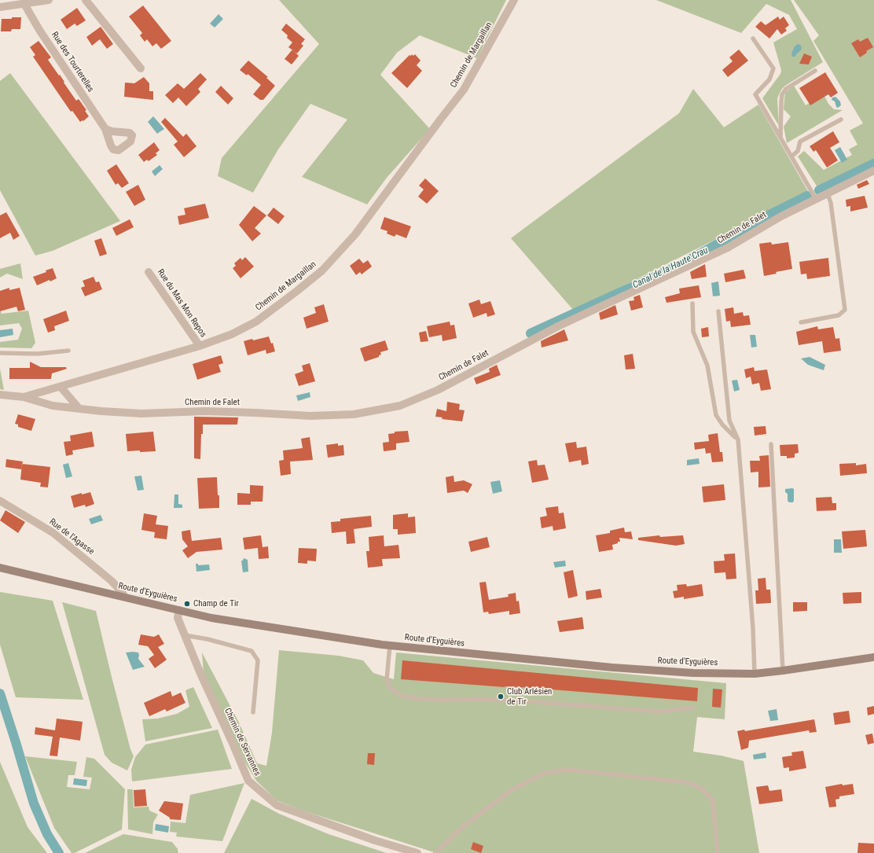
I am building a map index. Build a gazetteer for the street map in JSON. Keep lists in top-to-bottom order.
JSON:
{
  "streets": {
    "main road": ["Route d'Eyguières"],
    "street": [
      "Chemin de Margaillan",
      "Rue des Tourterelles",
      "Chemin de Falet",
      "Rue du Mas Mon Repos",
      "Rue de l'Agasse",
      "Chemin de Servannes"
    ]
  },
  "crossings": [
    ["Chemin de Margaillan", "Chemin de Falet"],
    ["Chemin de Margaillan", "Rue du Mas Mon Repos"],
    ["Rue de l'Agasse", "Route d'Eyguières"],
    ["Route d'Eyguières", "Chemin de Servannes"]
  ],
  "water": ["Canal de la Haute Crau"],
  "places": ["Champ de Tir", "Club Arlésien de Tir"]
}
